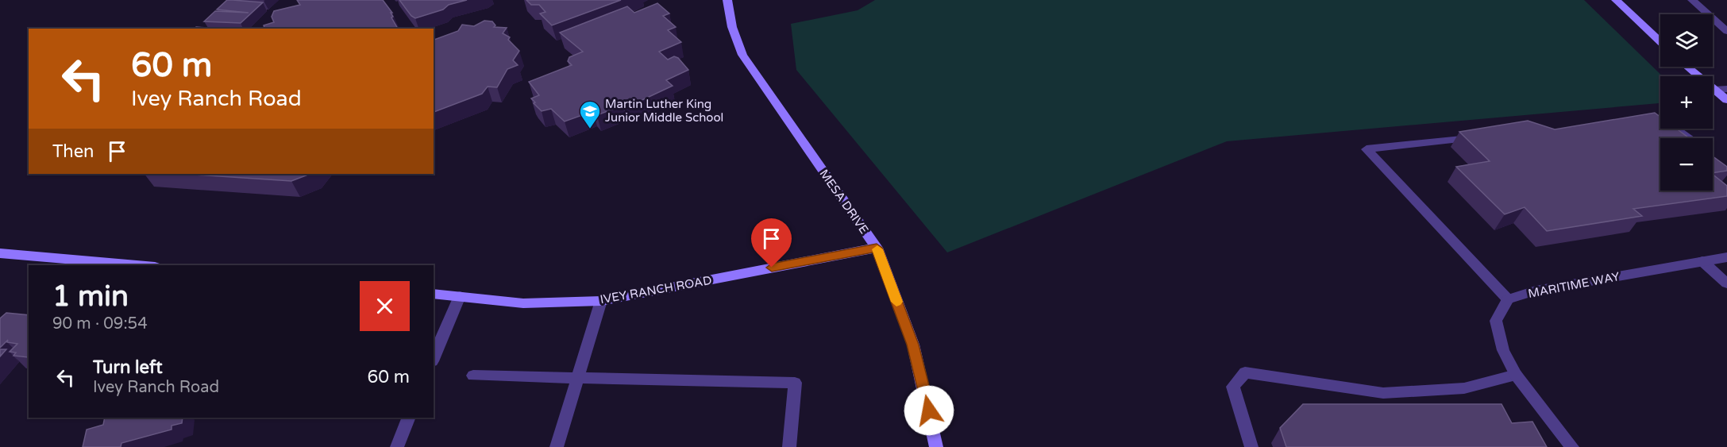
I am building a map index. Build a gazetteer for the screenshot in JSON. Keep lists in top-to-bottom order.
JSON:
{
  "streets": {
    "street": ["MESA DRIVE", "MARITIME WAY", "IVEY RANCH ROAD"]
  },
  "crossings": [
    ["MESA DRIVE", "IVEY RANCH ROAD"]
  ],
  "places": {
    "school or university": ["Martin Luther King Junior Middle School"]
  },
  "page": {
    "map_buttons": ["+", "−"],
    "turn": ["60 m", "Ivey Ranch Road"],
    "then": "Then",
    "heading": ["1 min", "90 m · 09:54"],
    "list": [
      {
        "name": "Turn left",
        "note": "Ivey Ranch Road",
        "value": "60 m"
      }
    ]
  }
}
